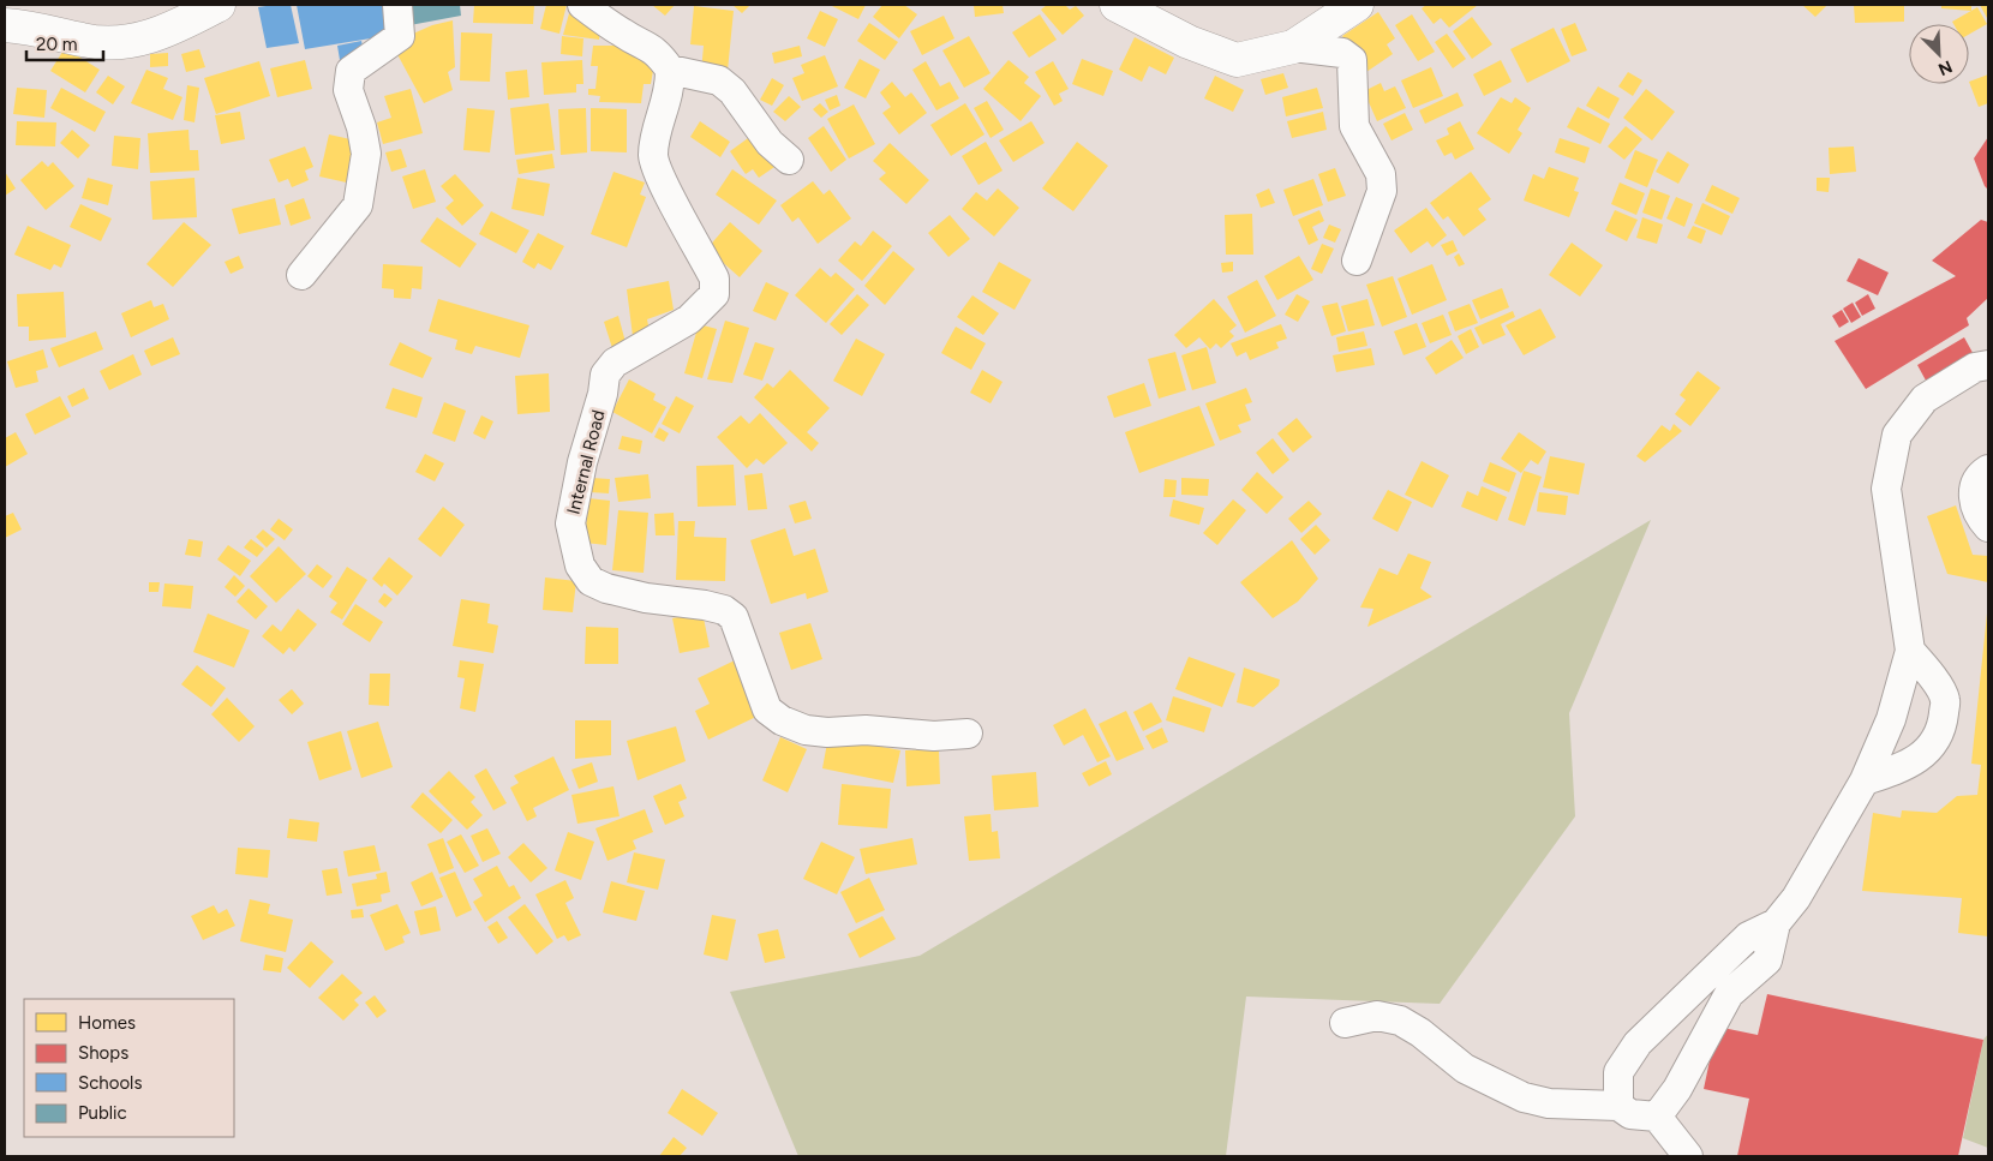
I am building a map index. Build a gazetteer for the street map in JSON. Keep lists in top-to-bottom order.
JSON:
{
  "streets": {
    "street": ["Internal Road"]
  },
  "legend": [
    "Homes",
    "Shops",
    "Schools",
    "Public"
  ],
  "scale_bar": "20 m",
  "north": "bottom right"
}
